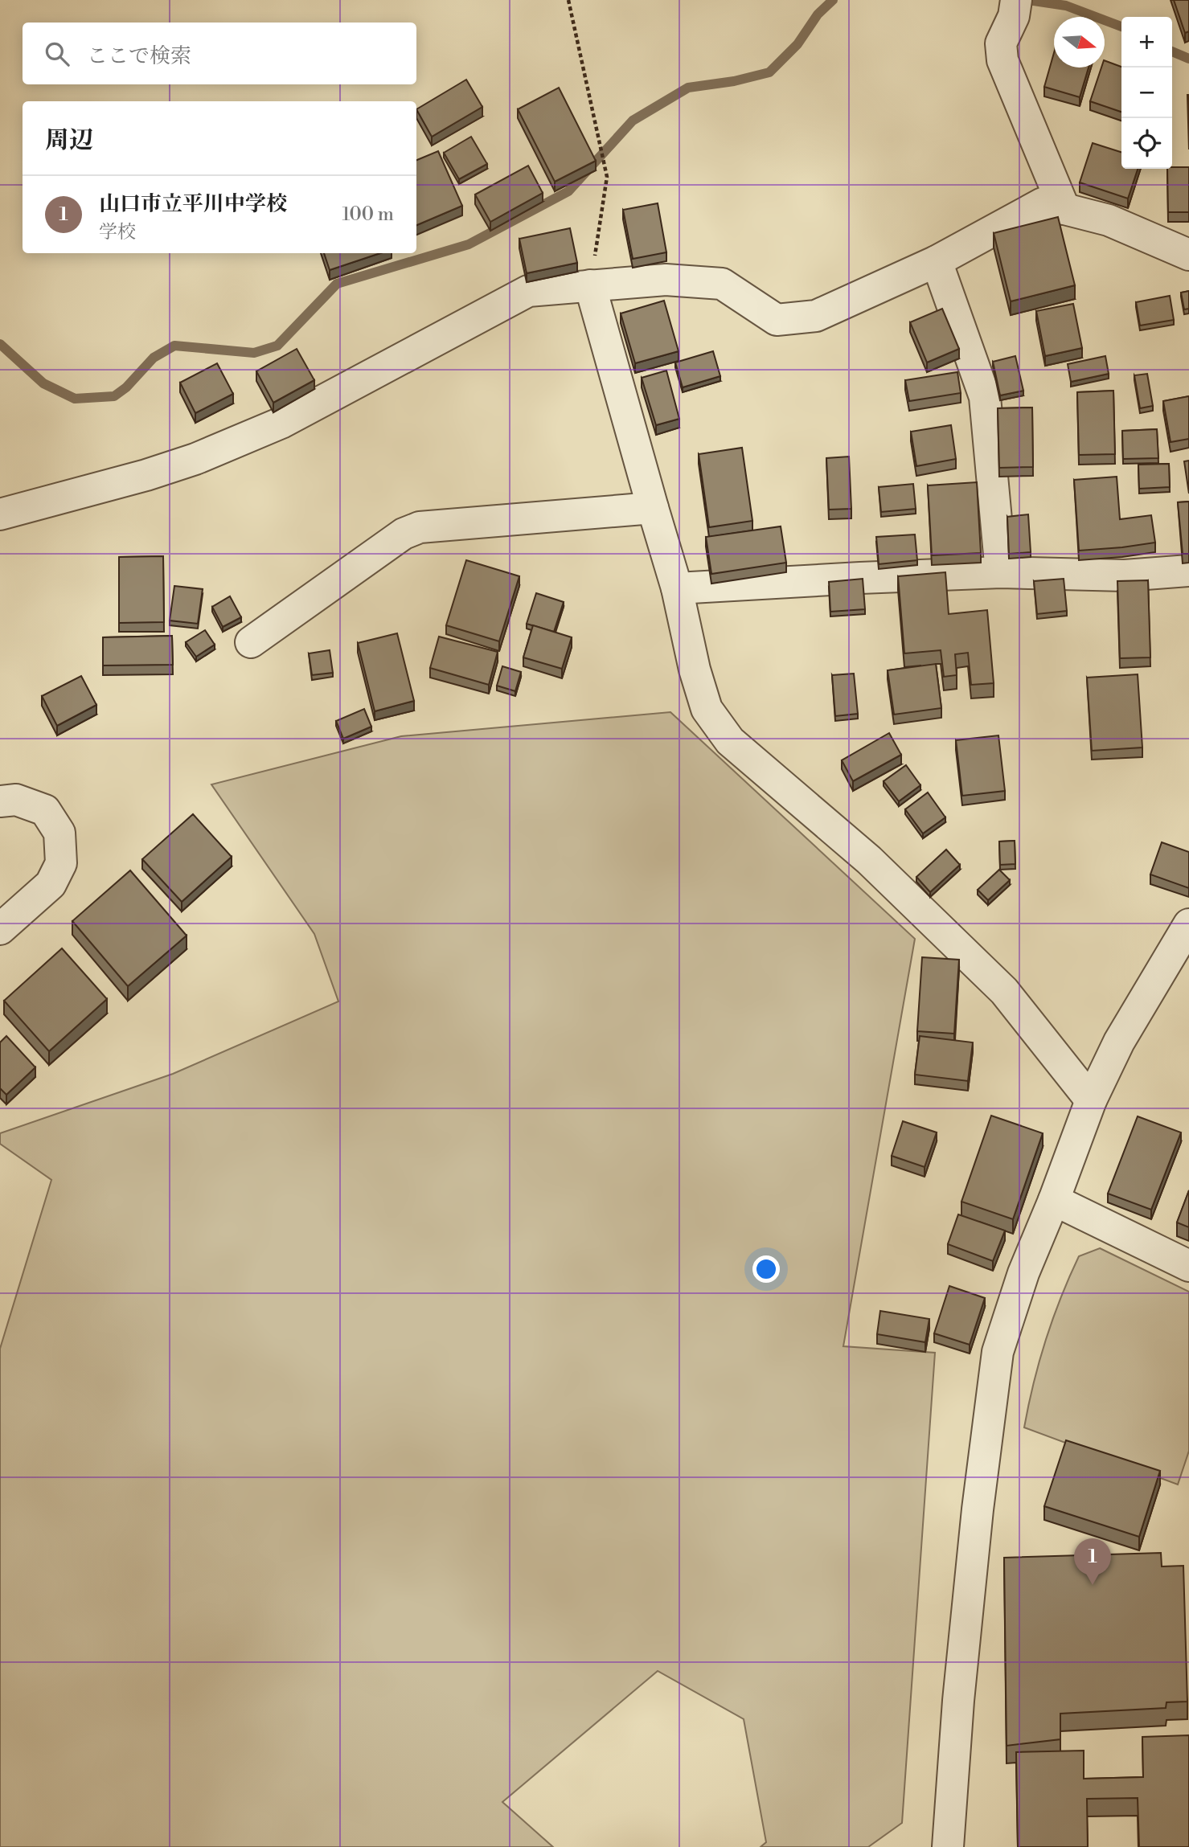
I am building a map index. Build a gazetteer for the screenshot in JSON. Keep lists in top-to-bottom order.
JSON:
{
  "north": "right",
  "page": {
    "map_buttons": ["+", "−"],
    "search": "ここで検索",
    "heading": "周辺",
    "list": [
      {
        "mark": "1",
        "name": "山口市立平川中学校",
        "note": "学校",
        "value": "100 m"
      }
    ],
    "pins": "1"
  }
}
